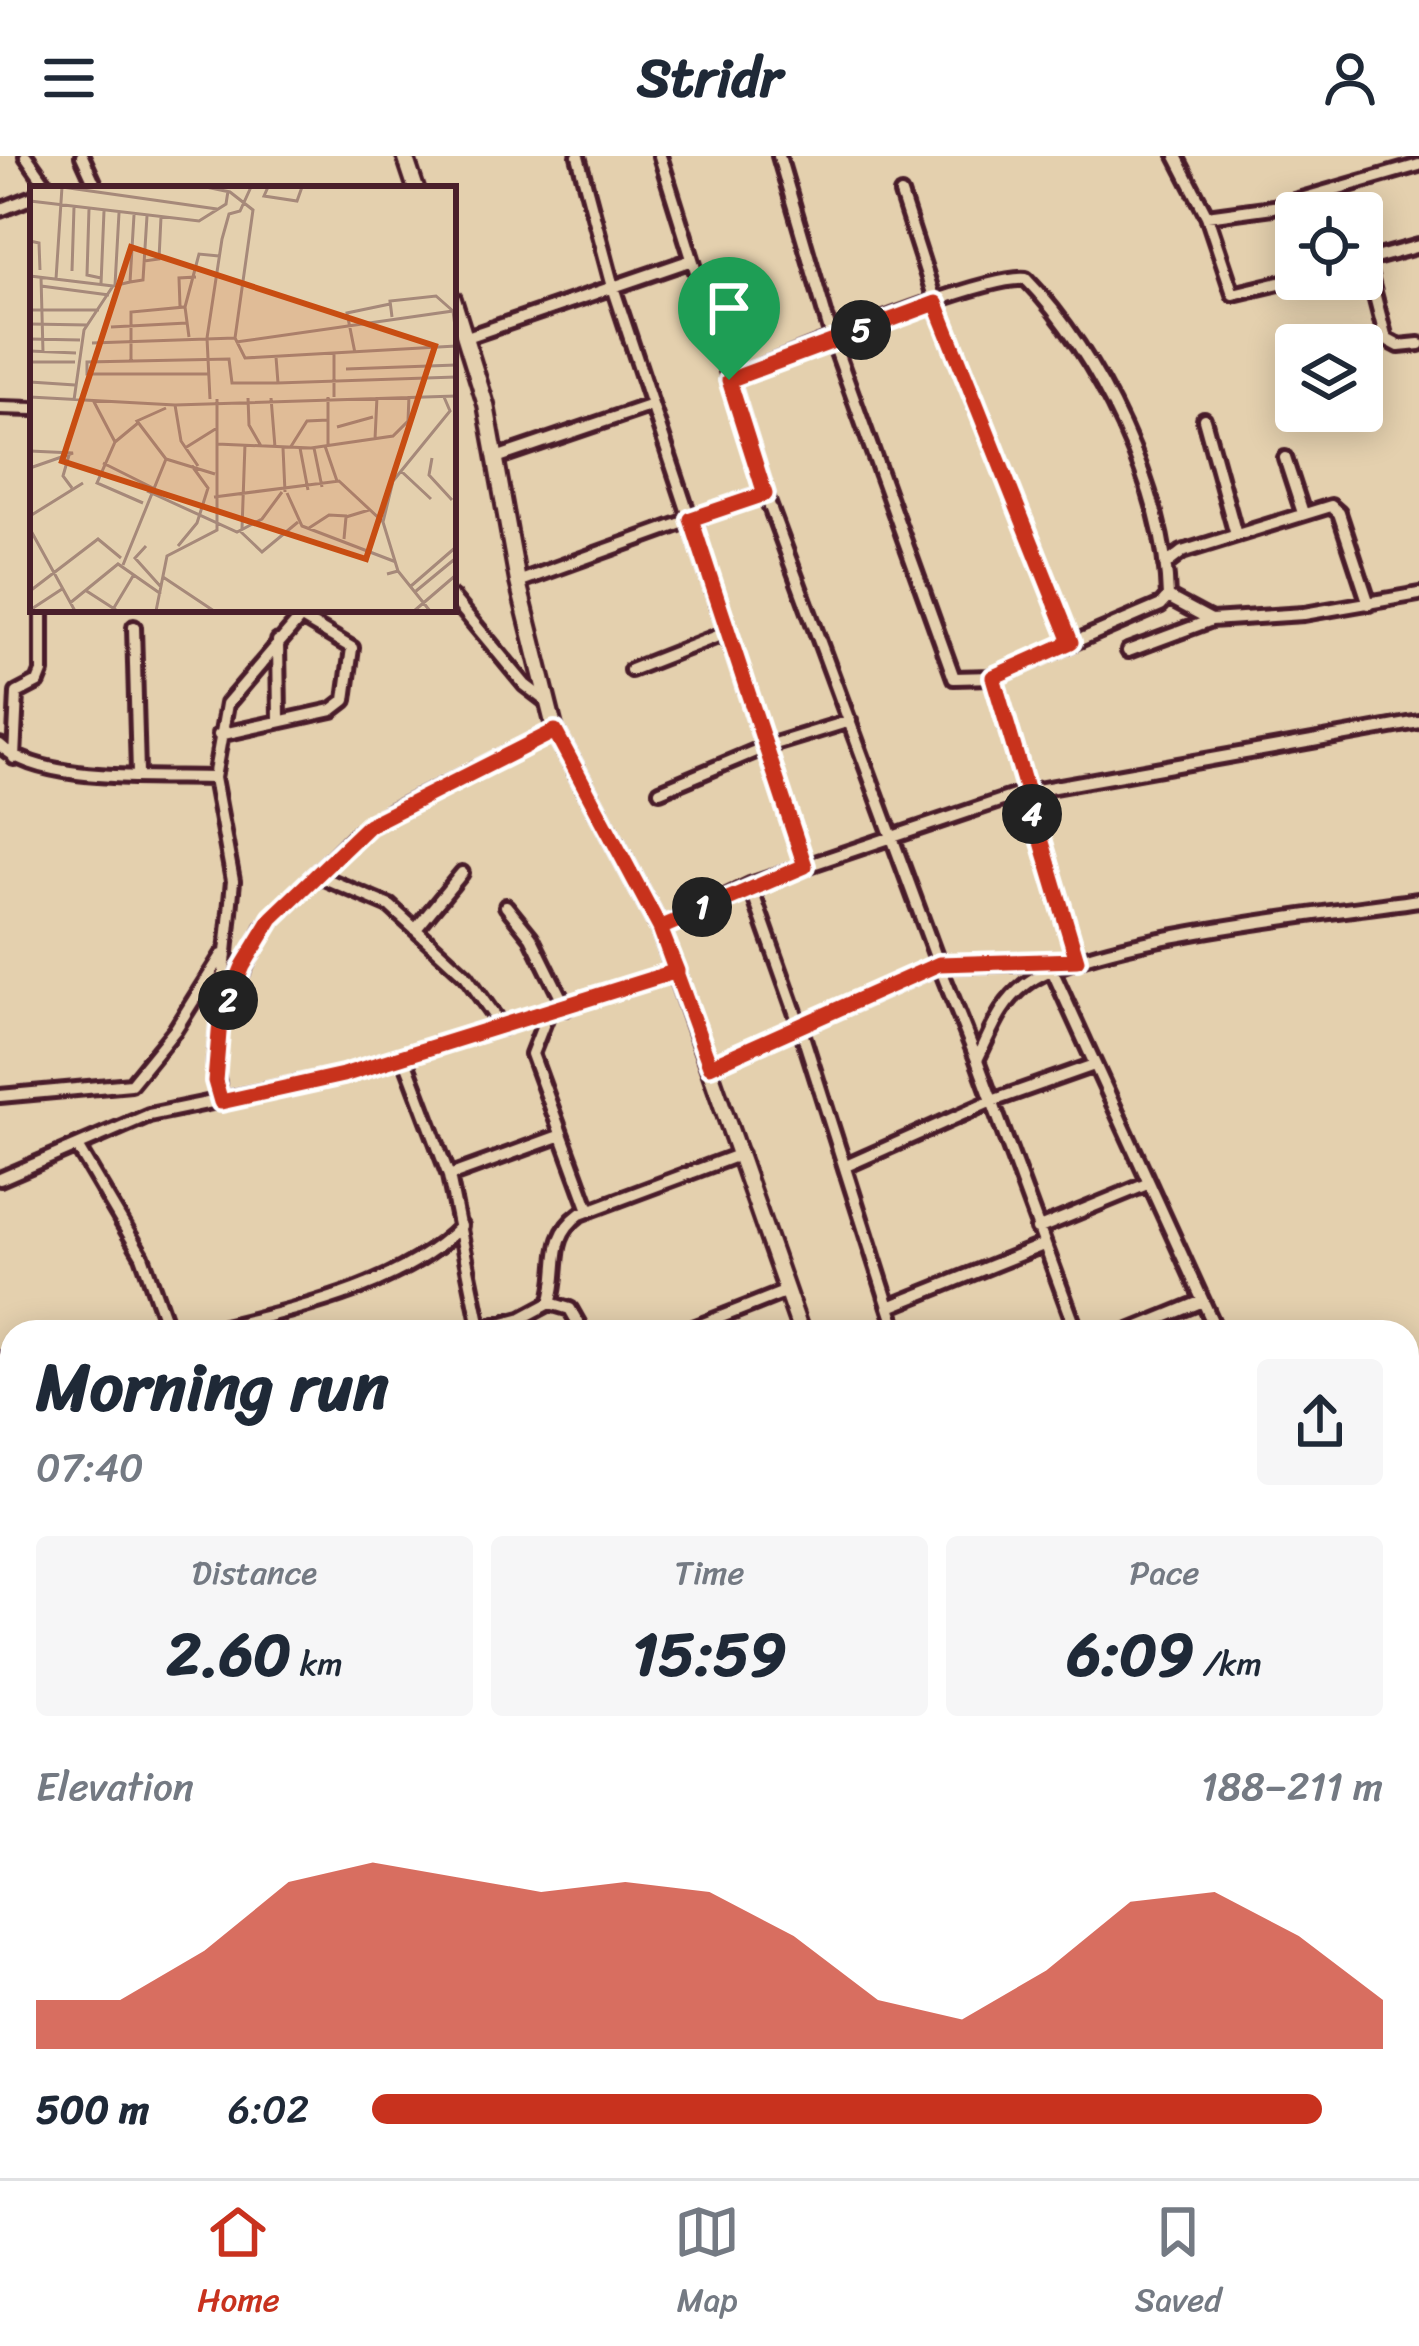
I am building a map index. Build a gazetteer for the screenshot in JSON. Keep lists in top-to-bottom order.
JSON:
{
  "page": {
    "header": "Stridr",
    "pins": [
      "5",
      "4",
      "1",
      "2"
    ],
    "heading": ["Morning run", "07:40"],
    "stats": [
      ["Distance", "2.60 km"],
      ["Time", "15:59"],
      ["Pace", "6:09 /km"]
    ],
    "chart": ["Elevation", "188–211 m"],
    "list": [
      {
        "name": "500 m",
        "note": "6:02"
      }
    ],
    "tabs": ["Home", "Map", "Saved"]
  }
}
